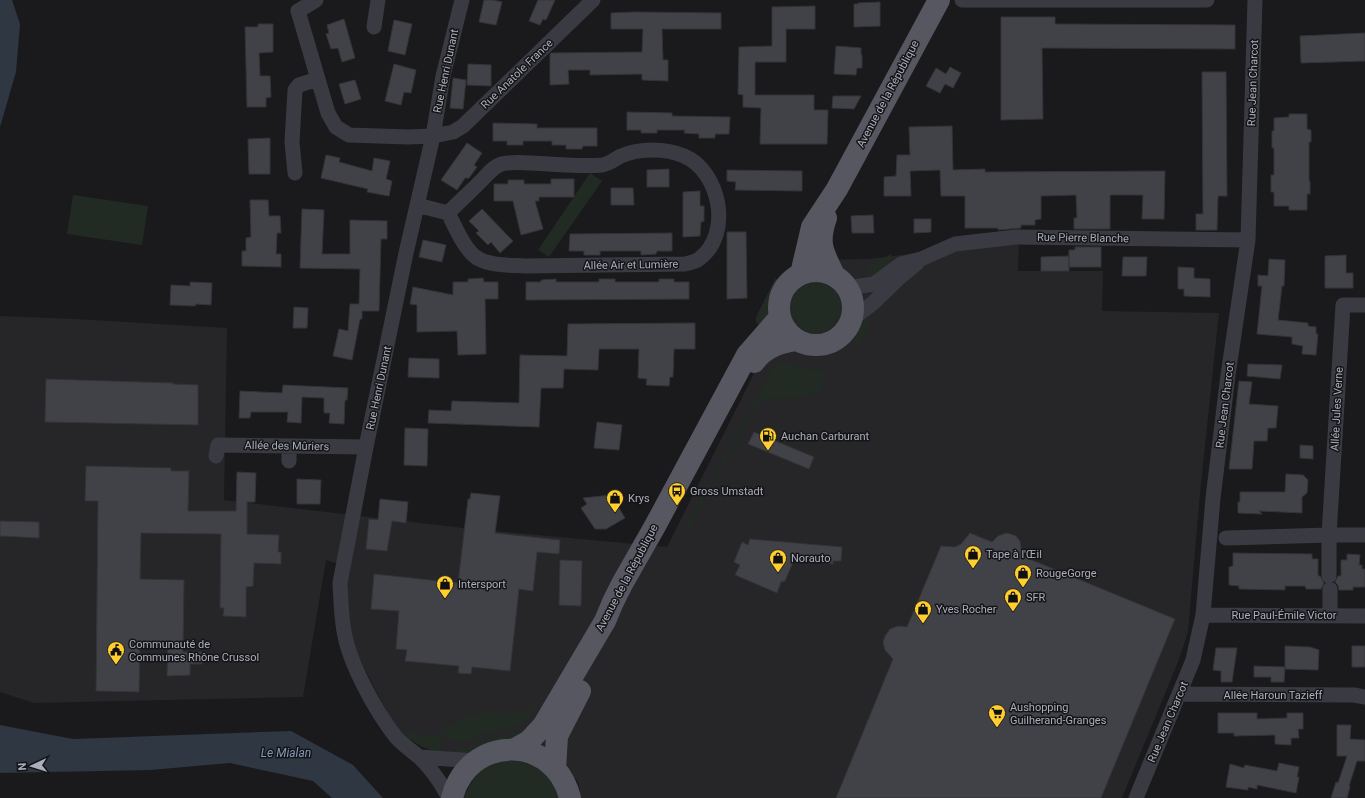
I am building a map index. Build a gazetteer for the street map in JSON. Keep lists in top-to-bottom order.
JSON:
{
  "streets": {
    "main road": ["Avenue de la République"],
    "street": [
      "Rue Henri Dunant",
      "Rue Anatole France",
      "Rue Jean Charcot",
      "Rue Pierre Blanche",
      "Allée Air et Lumière",
      "Allée Jules Verne",
      "Allée des Mûriers",
      "Rue Paul-Émile Victor",
      "Allée Haroun Tazieff"
    ]
  },
  "crossings": [
    ["Rue Henri Dunant", "Rue Anatole France"],
    ["Rue Henri Dunant", "Allée des Mûriers"],
    ["Rue Jean Charcot", "Rue Pierre Blanche"],
    ["Rue Jean Charcot", "Rue Paul-Émile Victor"],
    ["Rue Jean Charcot", "Allée Haroun Tazieff"],
    ["Avenue de la République", "Rue Pierre Blanche"],
    ["Allée Jules Verne", "Rue Paul-Émile Victor"]
  ],
  "water": ["Le Mialan"],
  "places": {
    "fuel station": ["Auchan Carburant"],
    "bus stop": ["Gross Umstadt"],
    "shop": [
      "Krys",
      "Tape à l'Œil",
      "Norauto",
      "RougeGorge",
      "Intersport",
      "SFR",
      "Yves Rocher"
    ],
    "public building": ["Communauté de Communes Rhône Crussol"],
    "supermarket": ["Aushopping Guilherand-Granges"]
  },
  "north": "left"
}
